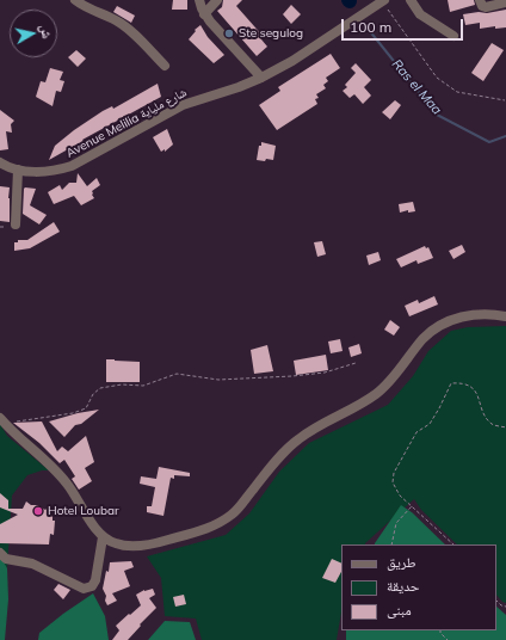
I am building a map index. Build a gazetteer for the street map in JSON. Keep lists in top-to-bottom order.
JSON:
{
  "streets": {
    "street": ["Avenue Melilia شارع ملياية"]
  },
  "water": ["Ras el Maa"],
  "places": ["Ste segulog", "Hotel Loubar"],
  "legend": ["طريق", "حديقة", "مبنى"],
  "scale_bar": "100 m",
  "north": "right"
}
